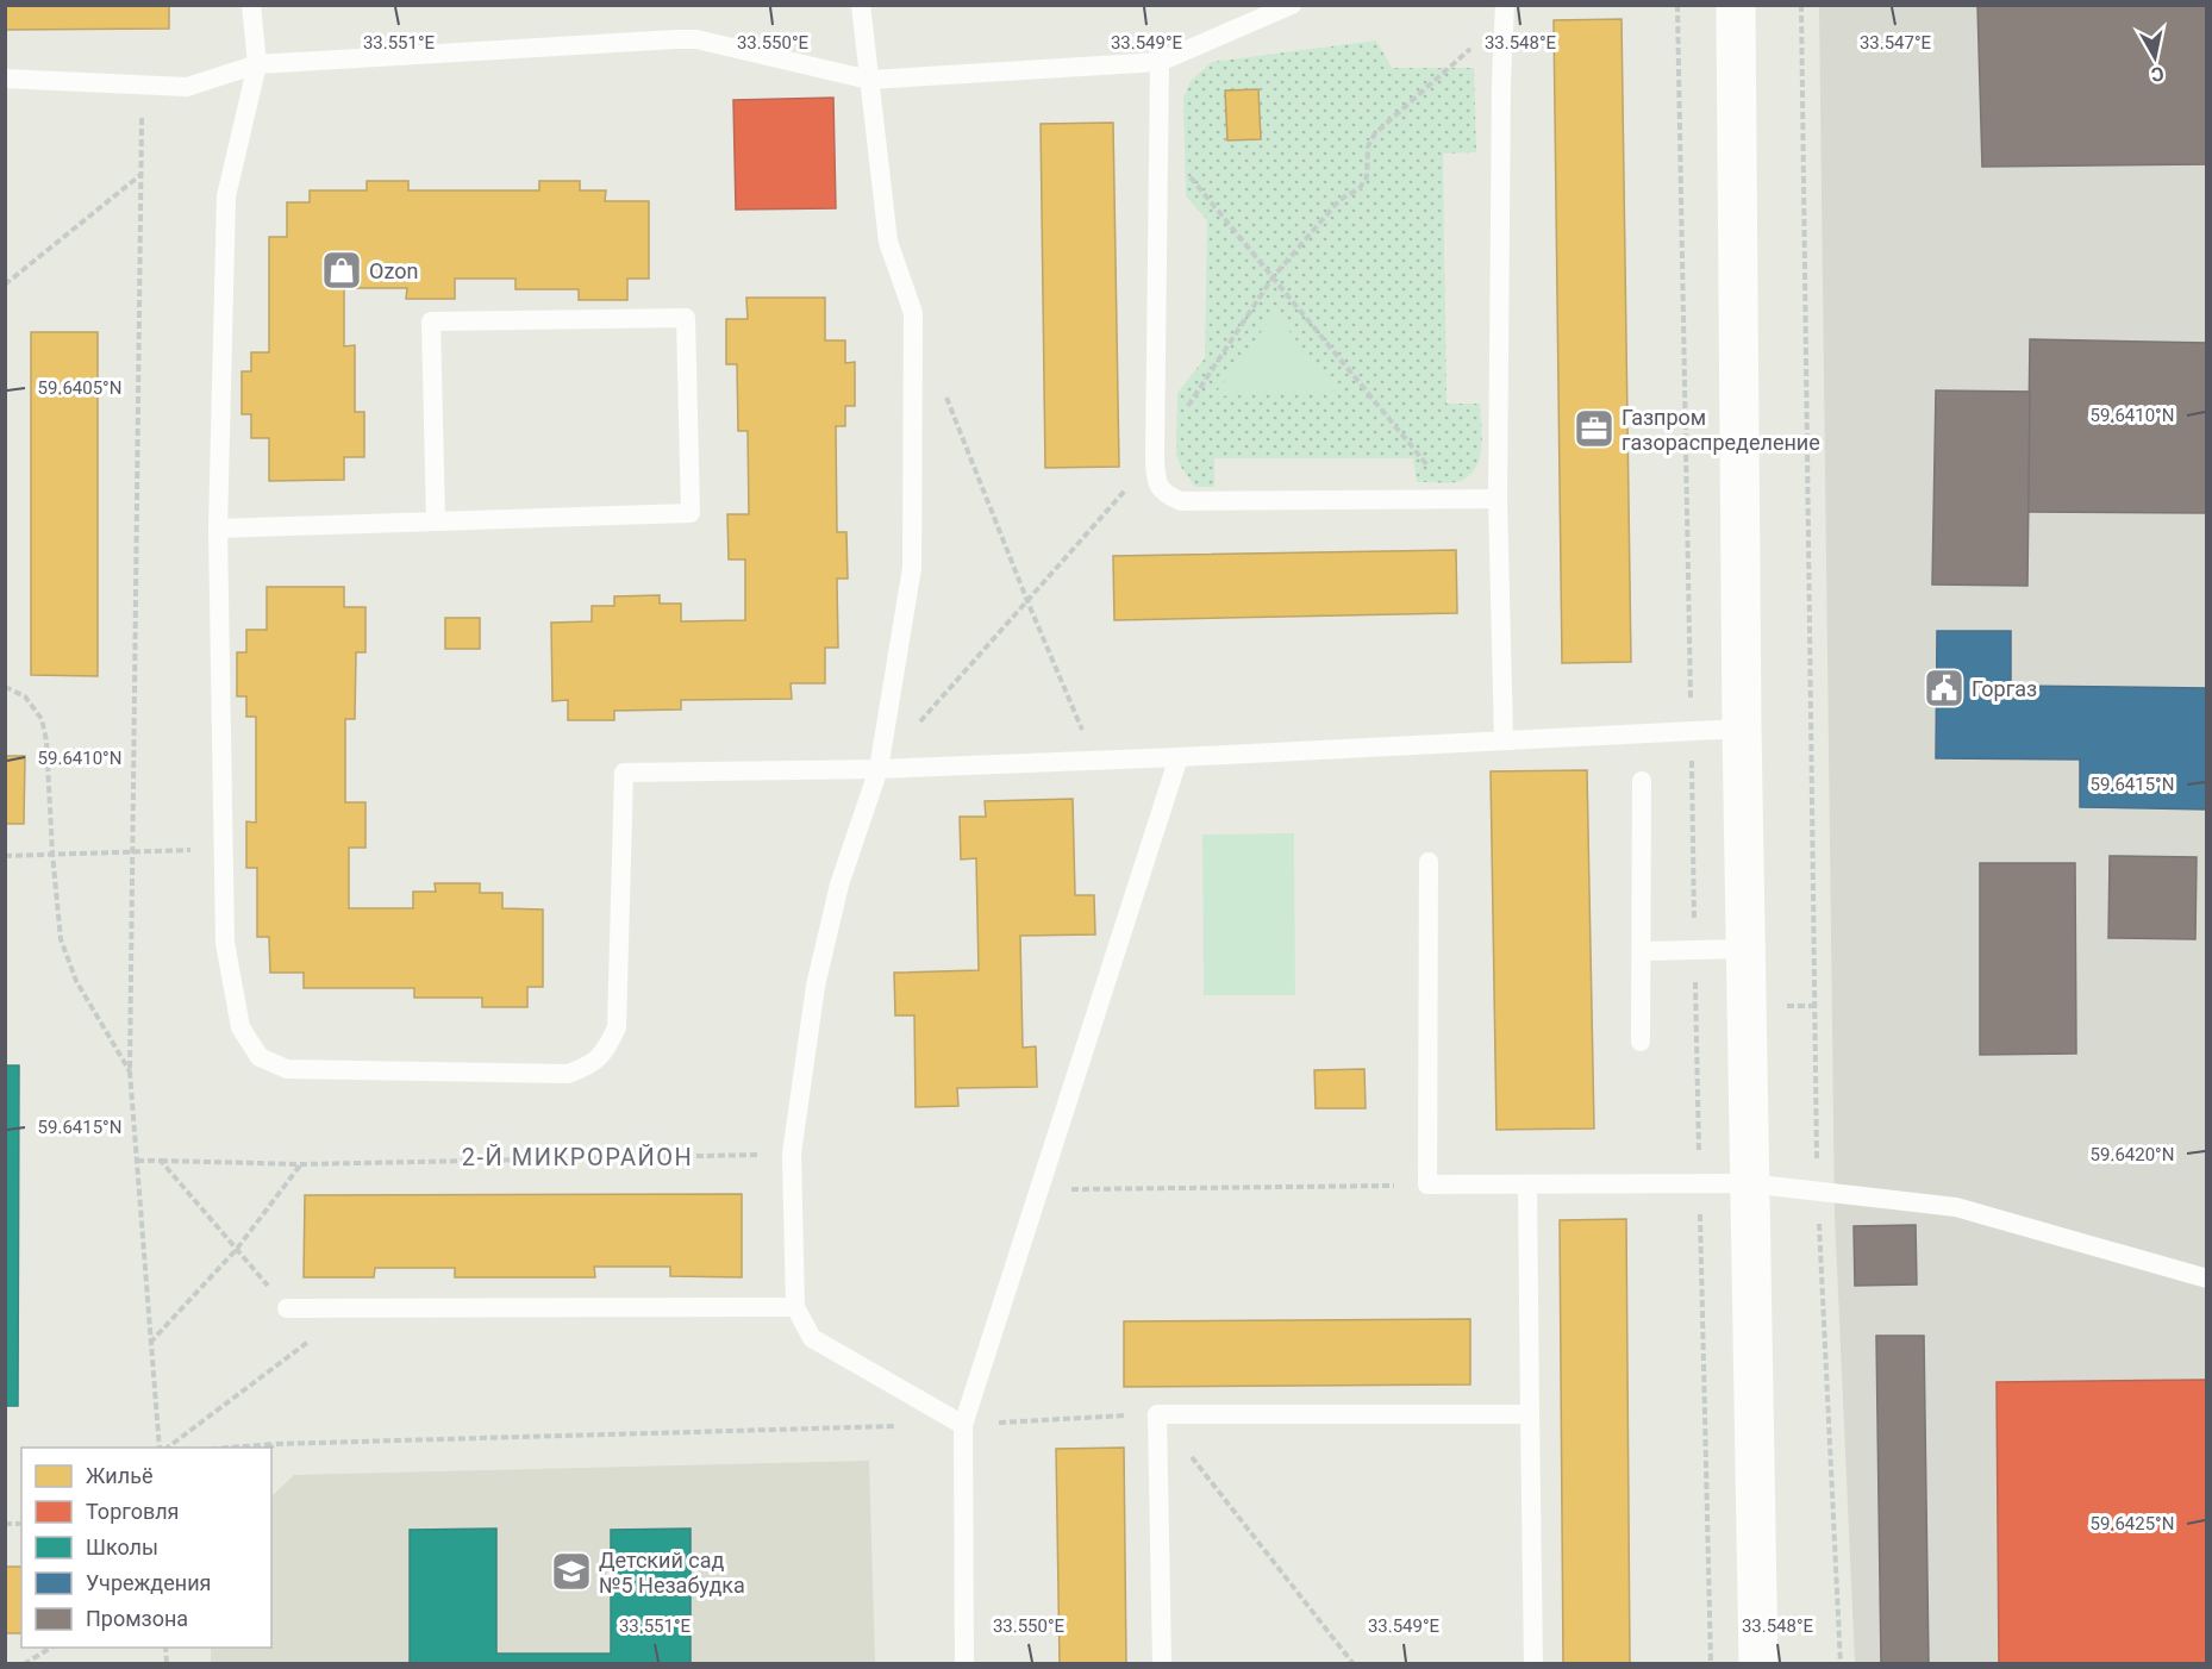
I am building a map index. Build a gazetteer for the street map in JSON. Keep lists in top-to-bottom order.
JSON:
{
  "districts": ["2-Й МИКРОРАЙОН"],
  "places": {
    "shop": ["Ozon"],
    "office": ["Газпром газораспределение"],
    "public building": ["Горгаз"],
    "school or university": ["Детский сад №5 Незабудка"]
  },
  "legend": [
    "Жильё",
    "Торговля",
    "Школы",
    "Учреждения",
    "Промзона"
  ],
  "north": "bottom",
  "coordinates": [
    "33.551°E",
    "33.550°E",
    "33.549°E",
    "33.548°E",
    "33.547°E",
    "59.6405°N",
    "59.6410°N",
    "59.6415°N",
    "59.6420°N",
    "59.6425°N"
  ]
}
